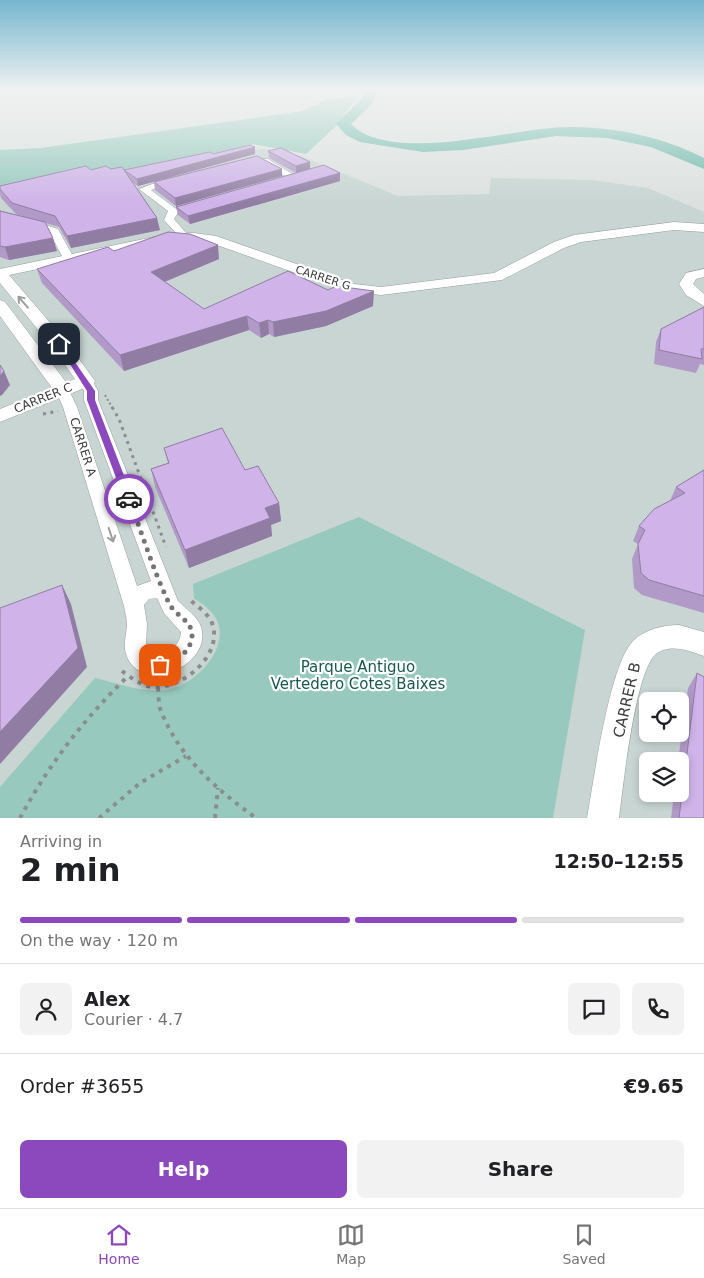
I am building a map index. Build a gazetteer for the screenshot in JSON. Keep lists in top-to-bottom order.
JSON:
{
  "streets": {
    "street": [
      "CARRER G",
      "CARRER C",
      "CARRER A",
      "CARRER B"
    ]
  },
  "crossings": [
    ["CARRER G", "CARRER A"],
    ["CARRER C", "CARRER A"]
  ],
  "parks": ["Parque Antiguo Vertedero Cotes Baixes"],
  "page": {
    "heading": ["2 min", "Arriving in", "12:50–12:55"],
    "panel": [
      "Alex",
      "Courier · 4.7",
      "Order #3655",
      "€9.65"
    ],
    "bar": "On the way · 120 m",
    "buttons": ["Help", "Share"],
    "tabs": ["Home", "Map", "Saved"]
  }
}
